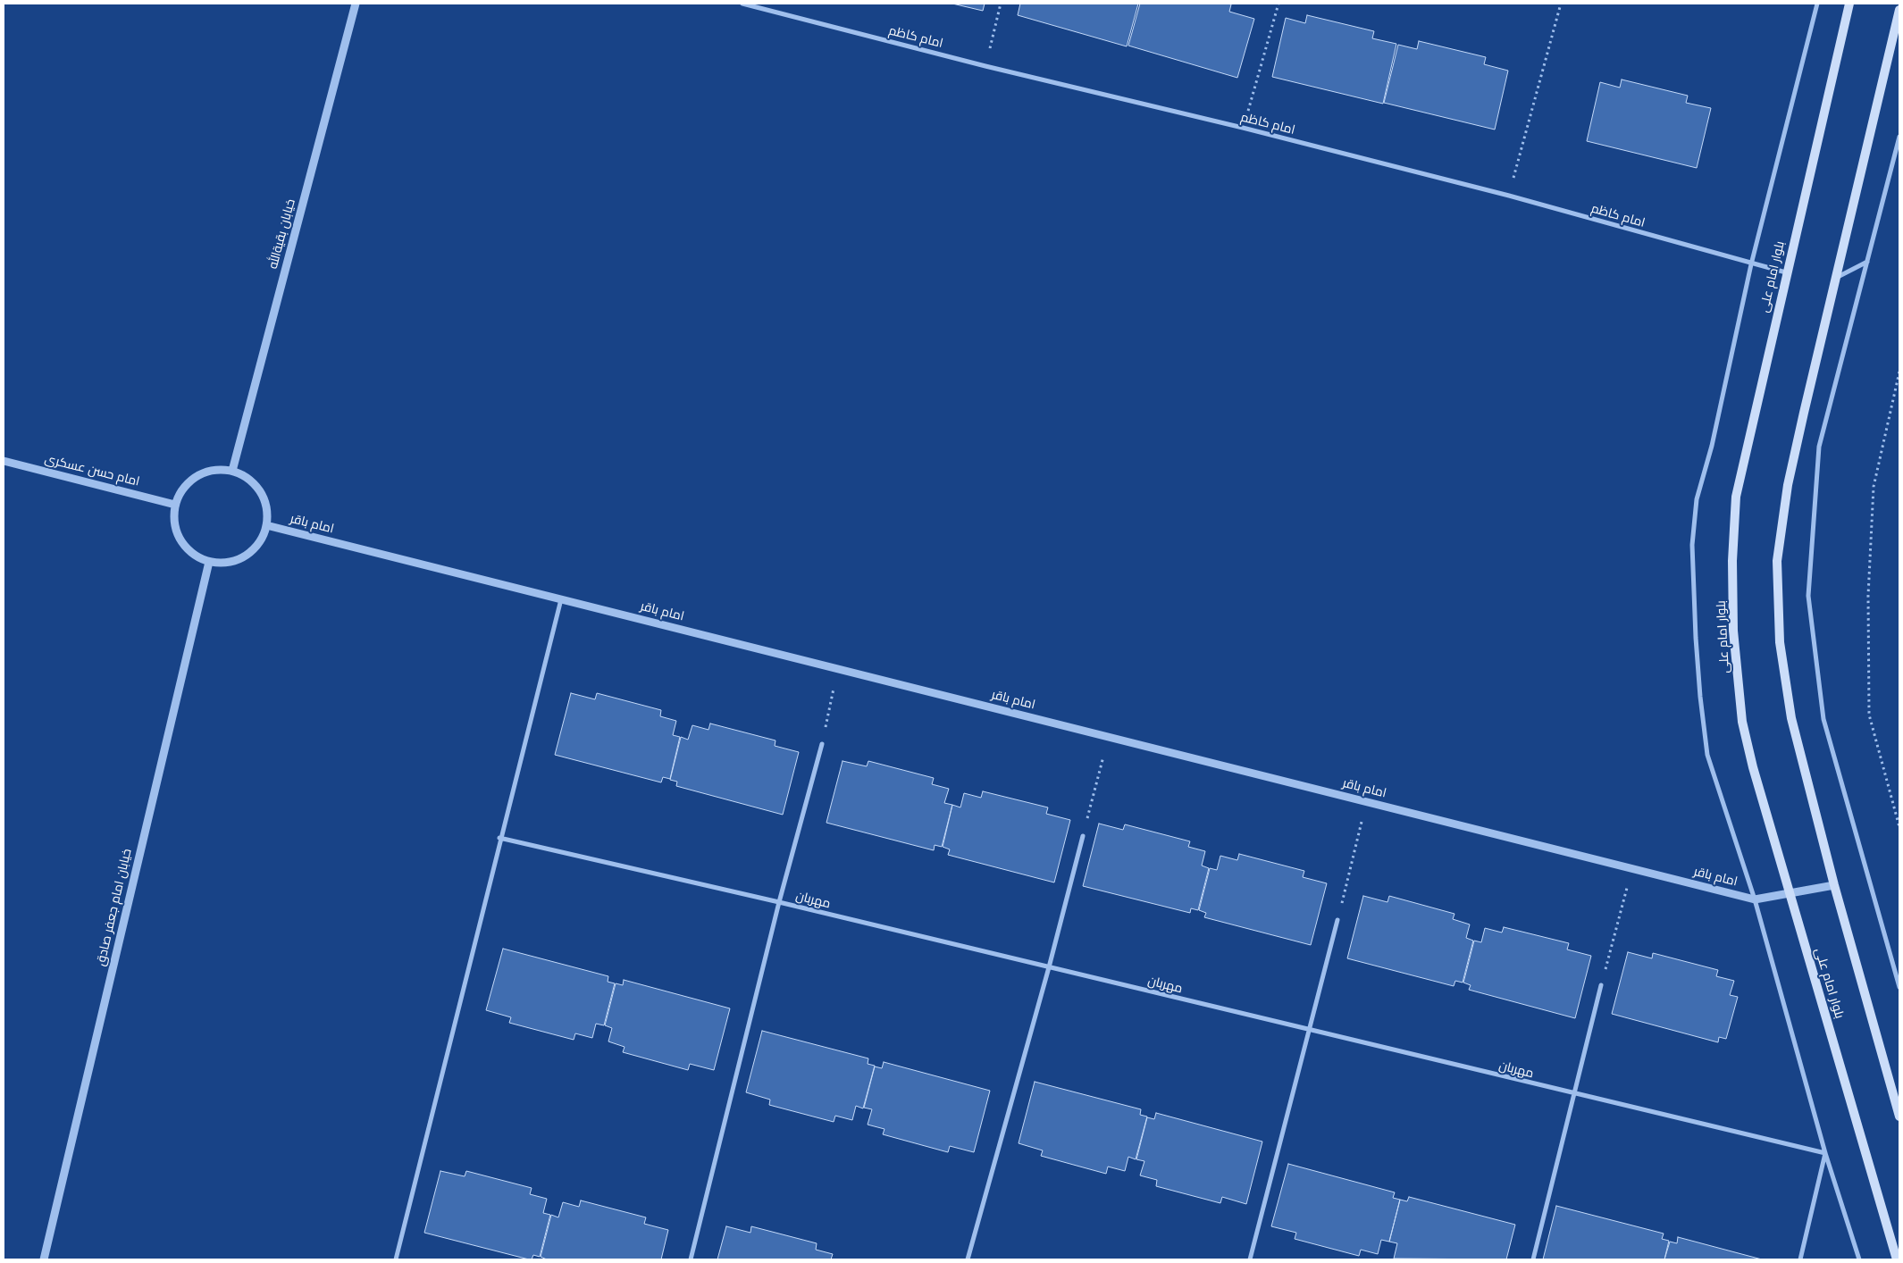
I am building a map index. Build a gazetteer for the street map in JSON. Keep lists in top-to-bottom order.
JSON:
{
  "streets": {
    "main road": ["بلوار امام علی"],
    "street": [
      "امام کاظم",
      "خیابان بقیةالله",
      "امام حسن عسکری",
      "امام باقر",
      "مهربان",
      "خیابان امام جعفر صادق"
    ]
  },
  "crossings": [
    ["امام کاظم", "بلوار امام علی"],
    ["خیابان بقیةالله", "امام حسن عسکری"],
    ["خیابان بقیةالله", "امام باقر"],
    ["خیابان بقیةالله", "خیابان امام جعفر صادق"],
    ["امام حسن عسکری", "امام باقر"],
    ["امام حسن عسکری", "خیابان امام جعفر صادق"],
    ["امام باقر", "خیابان امام جعفر صادق"]
  ]
}
